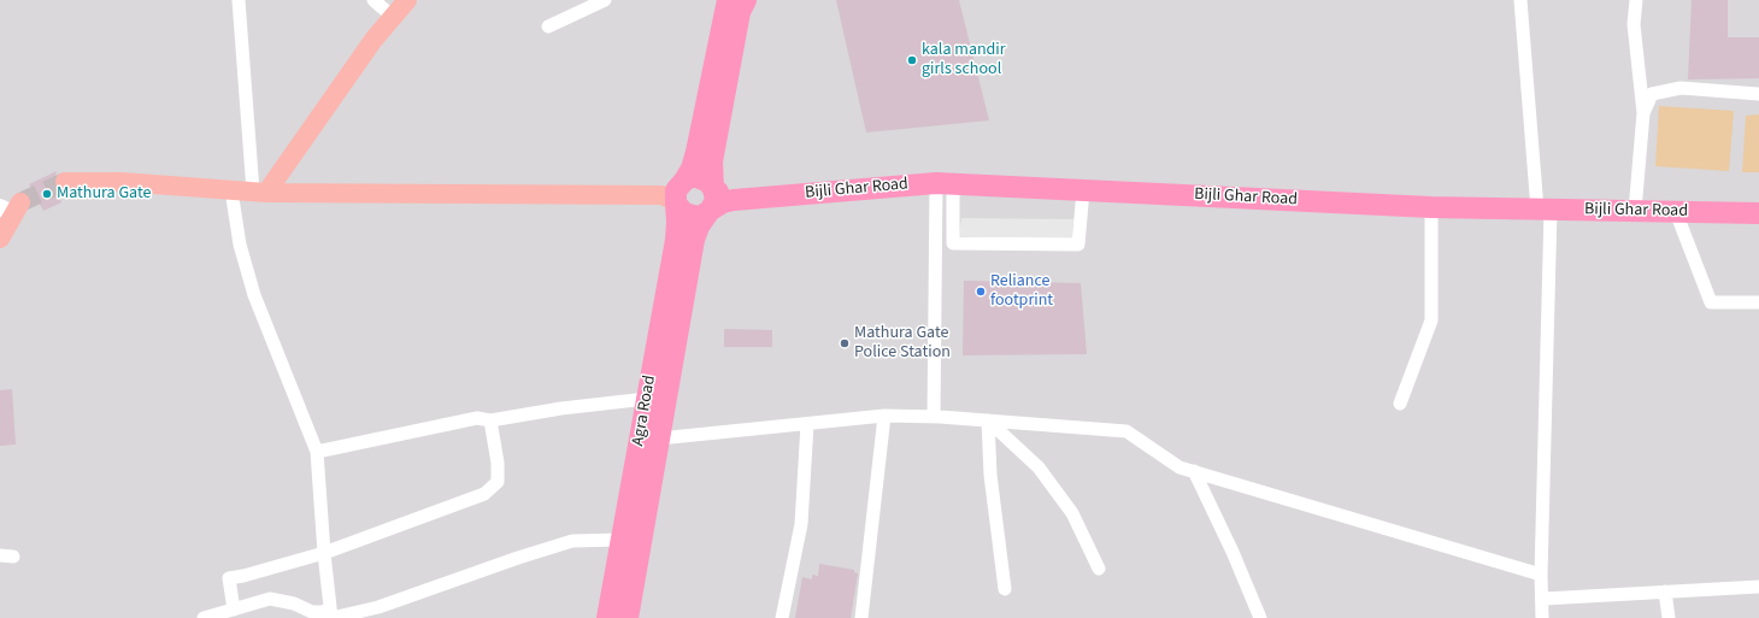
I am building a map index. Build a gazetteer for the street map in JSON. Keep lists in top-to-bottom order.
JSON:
{
  "streets": {
    "main road": ["Bijli Ghar Road", "Agra Road"]
  },
  "places": [
    "kala mandir girls school",
    "Mathura Gate",
    "Reliance footprint",
    "Mathura Gate Police Station"
  ]
}
